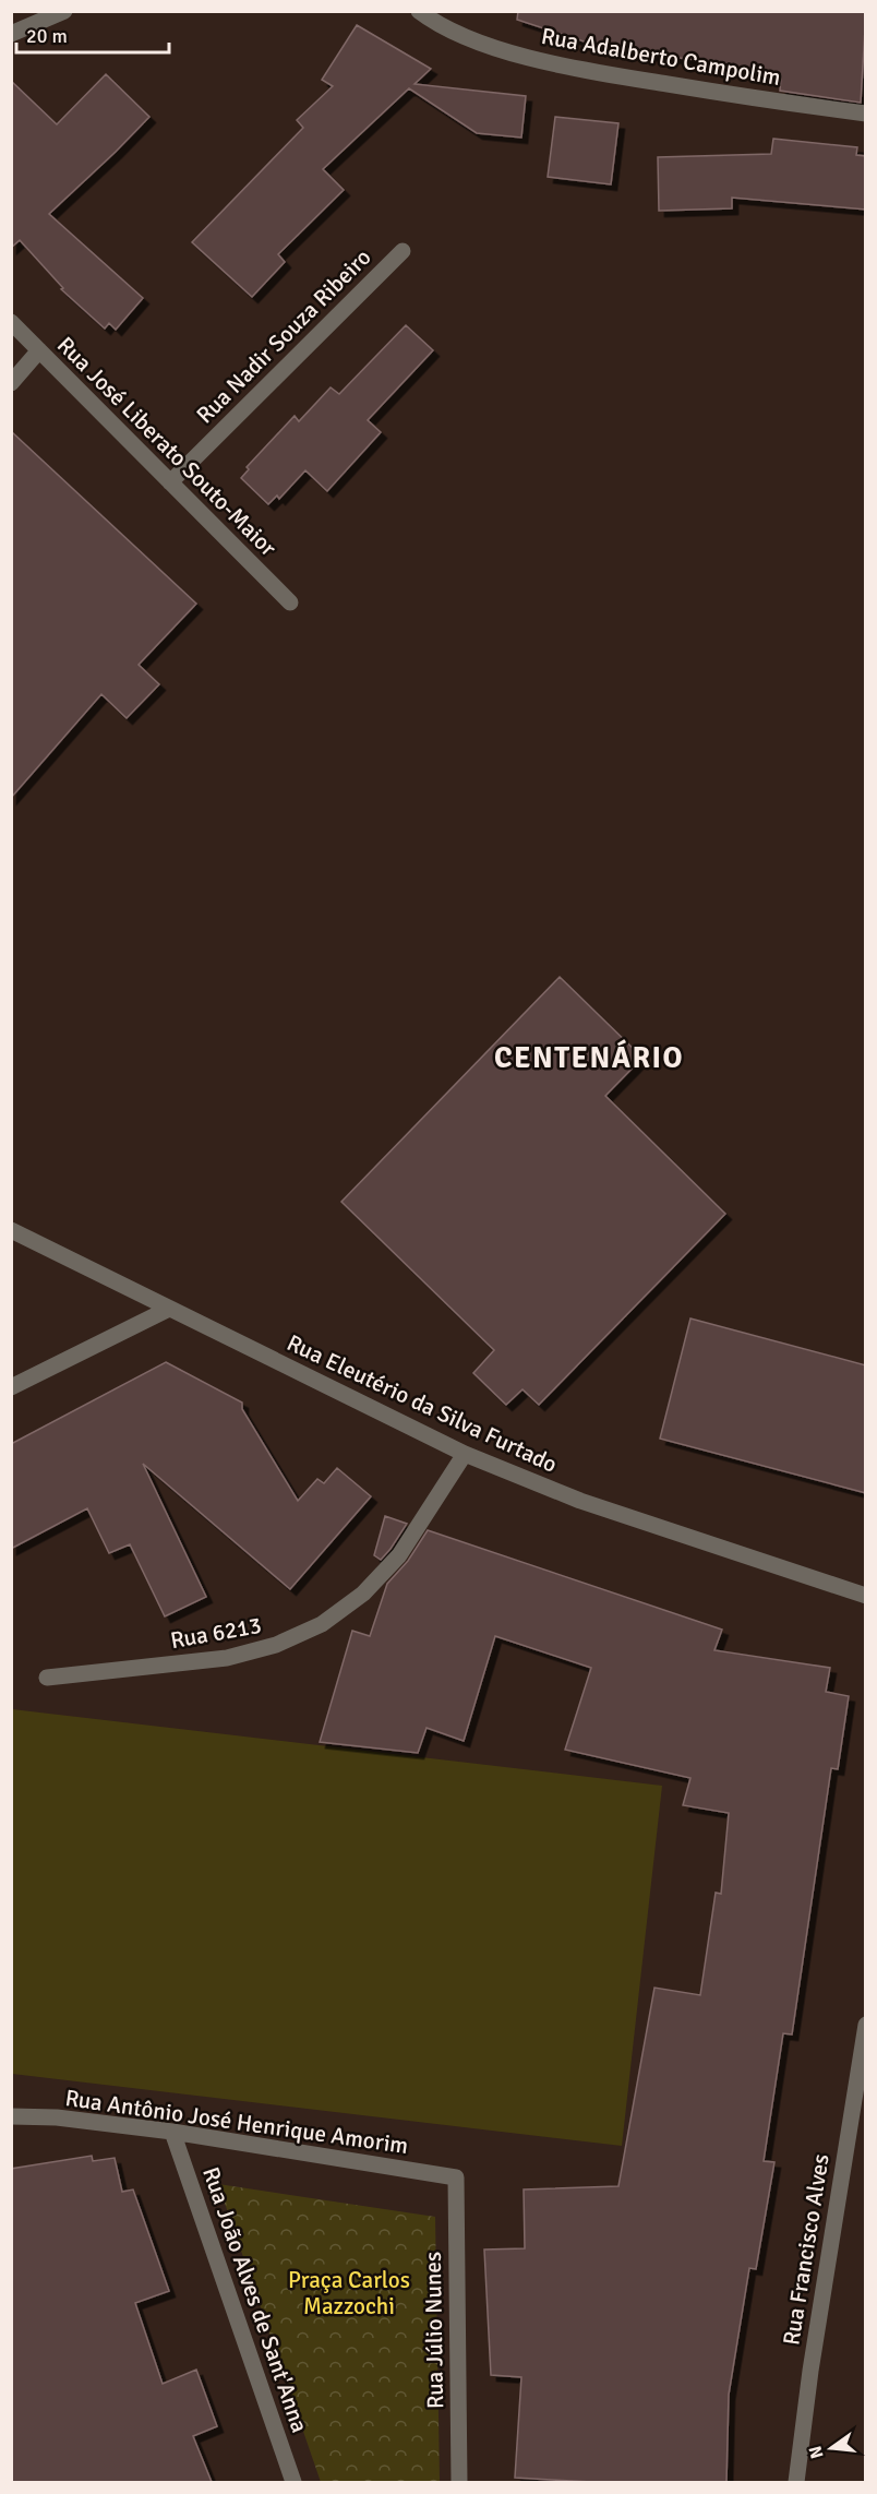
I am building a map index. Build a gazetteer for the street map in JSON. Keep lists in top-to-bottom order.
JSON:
{
  "streets": {
    "street": [
      "Rua Adalberto Campolim",
      "Rua Nadir Souza Ribeiro",
      "Rua José Liberato Souto-Maior",
      "Rua Eleutério da Silva Furtado",
      "Rua 6213",
      "Rua Antônio José Henrique Amorim",
      "Rua Francisco Alves",
      "Rua João Alves de Sant'Anna",
      "Rua Júlio Nunes"
    ]
  },
  "crossings": [
    ["Rua Nadir Souza Ribeiro", "Rua José Liberato Souto-Maior"],
    ["Rua Eleutério da Silva Furtado", "Rua 6213"],
    ["Rua Antônio José Henrique Amorim", "Rua João Alves de Sant'Anna"],
    ["Rua Antônio José Henrique Amorim", "Rua Júlio Nunes"]
  ],
  "districts": ["CENTENÁRIO"],
  "parks": ["Praça Carlos Mazzochi"],
  "scale_bar": "20 m",
  "north": "left"
}
